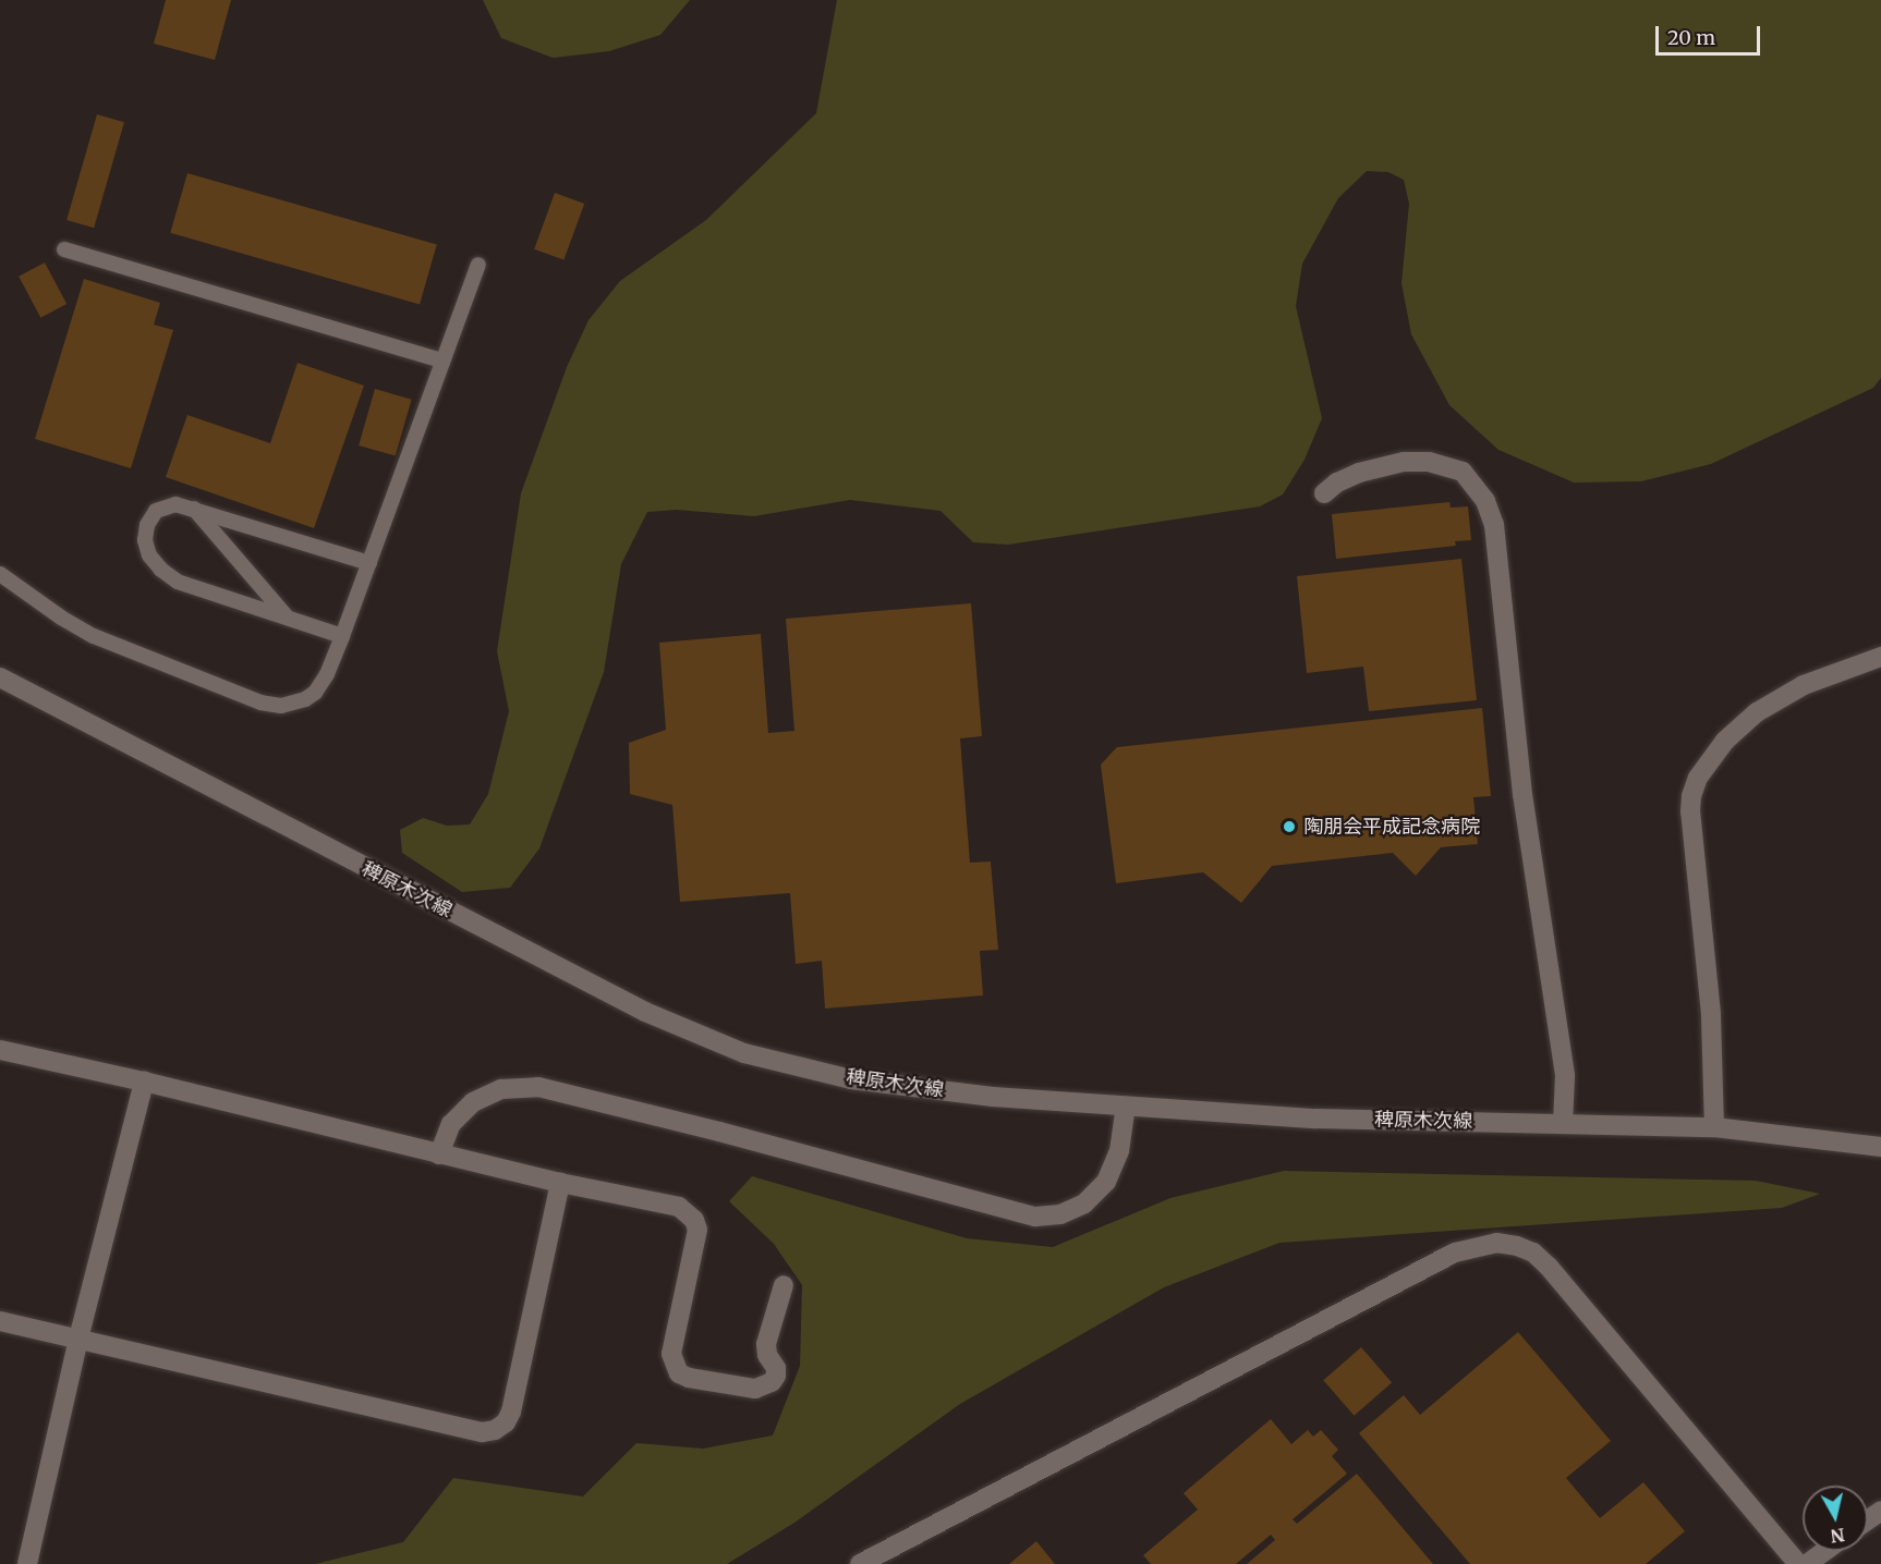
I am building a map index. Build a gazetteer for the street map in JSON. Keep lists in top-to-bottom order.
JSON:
{
  "streets": {
    "street": ["稗原木次線"]
  },
  "places": ["陶朋会平成記念病院"],
  "scale_bar": "20 m",
  "north": "bottom"
}
